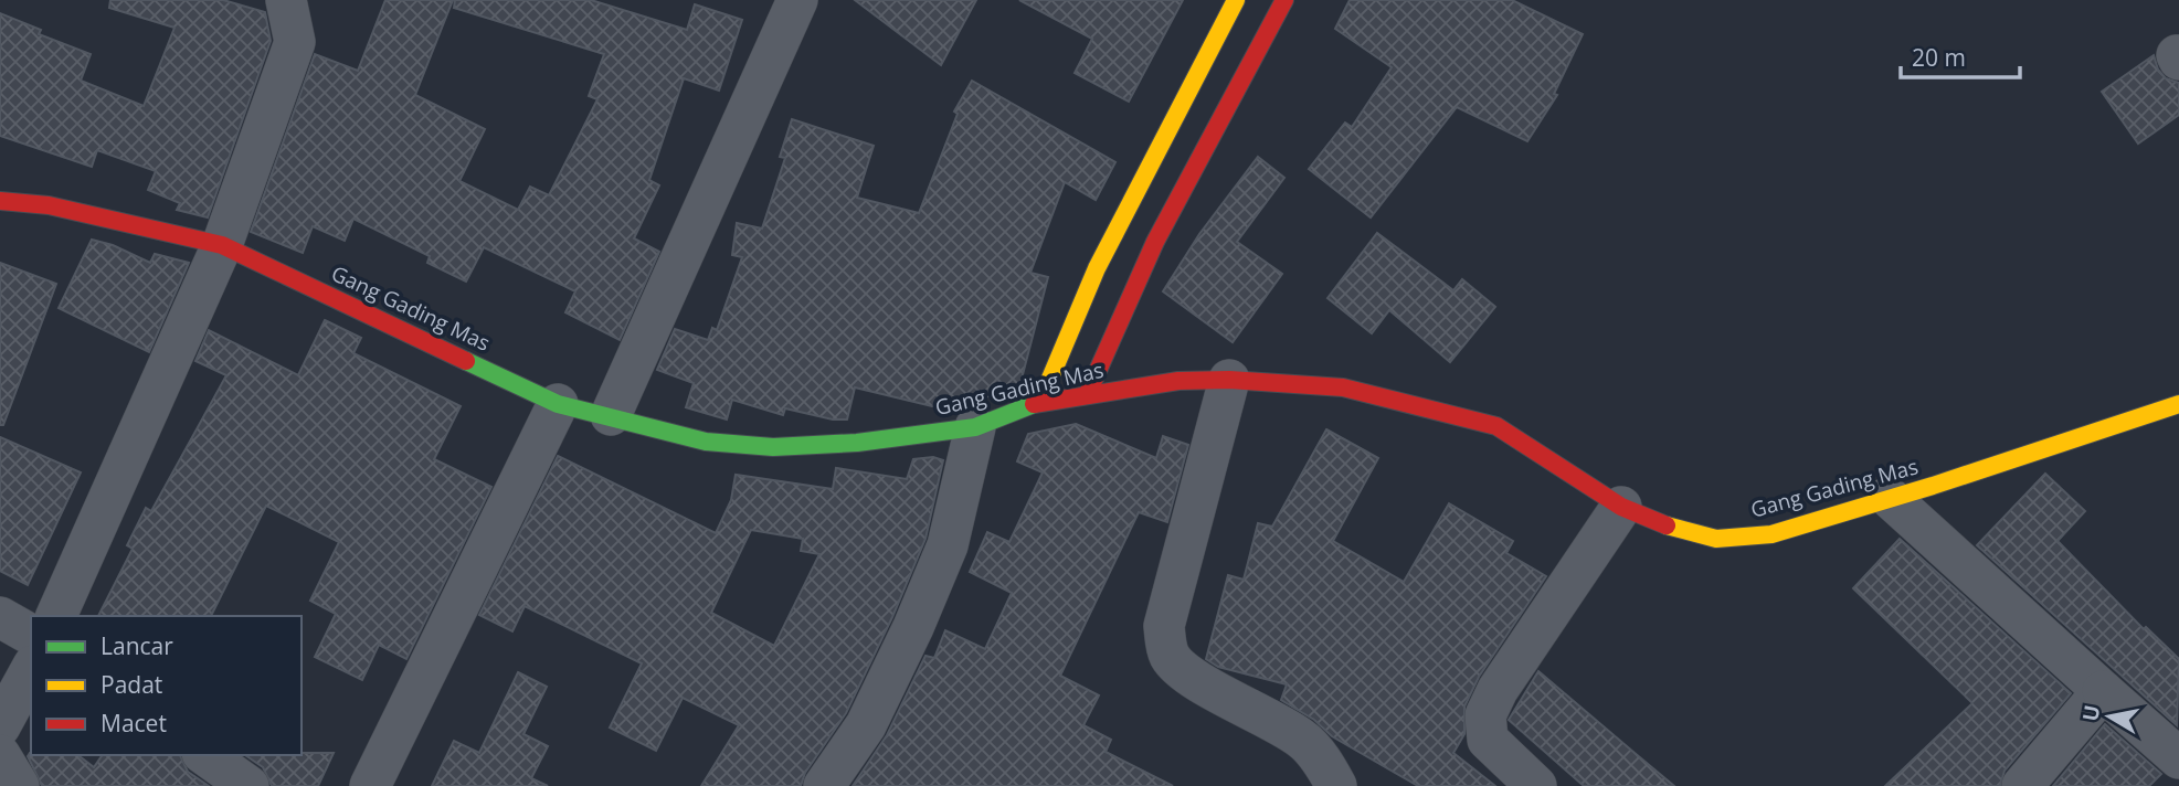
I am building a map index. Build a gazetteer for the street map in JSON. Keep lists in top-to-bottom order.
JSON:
{
  "streets": {
    "street": ["Gang Gading Mas"]
  },
  "legend": ["Lancar", "Padat", "Macet"],
  "scale_bar": "20 m",
  "north": "left"
}
